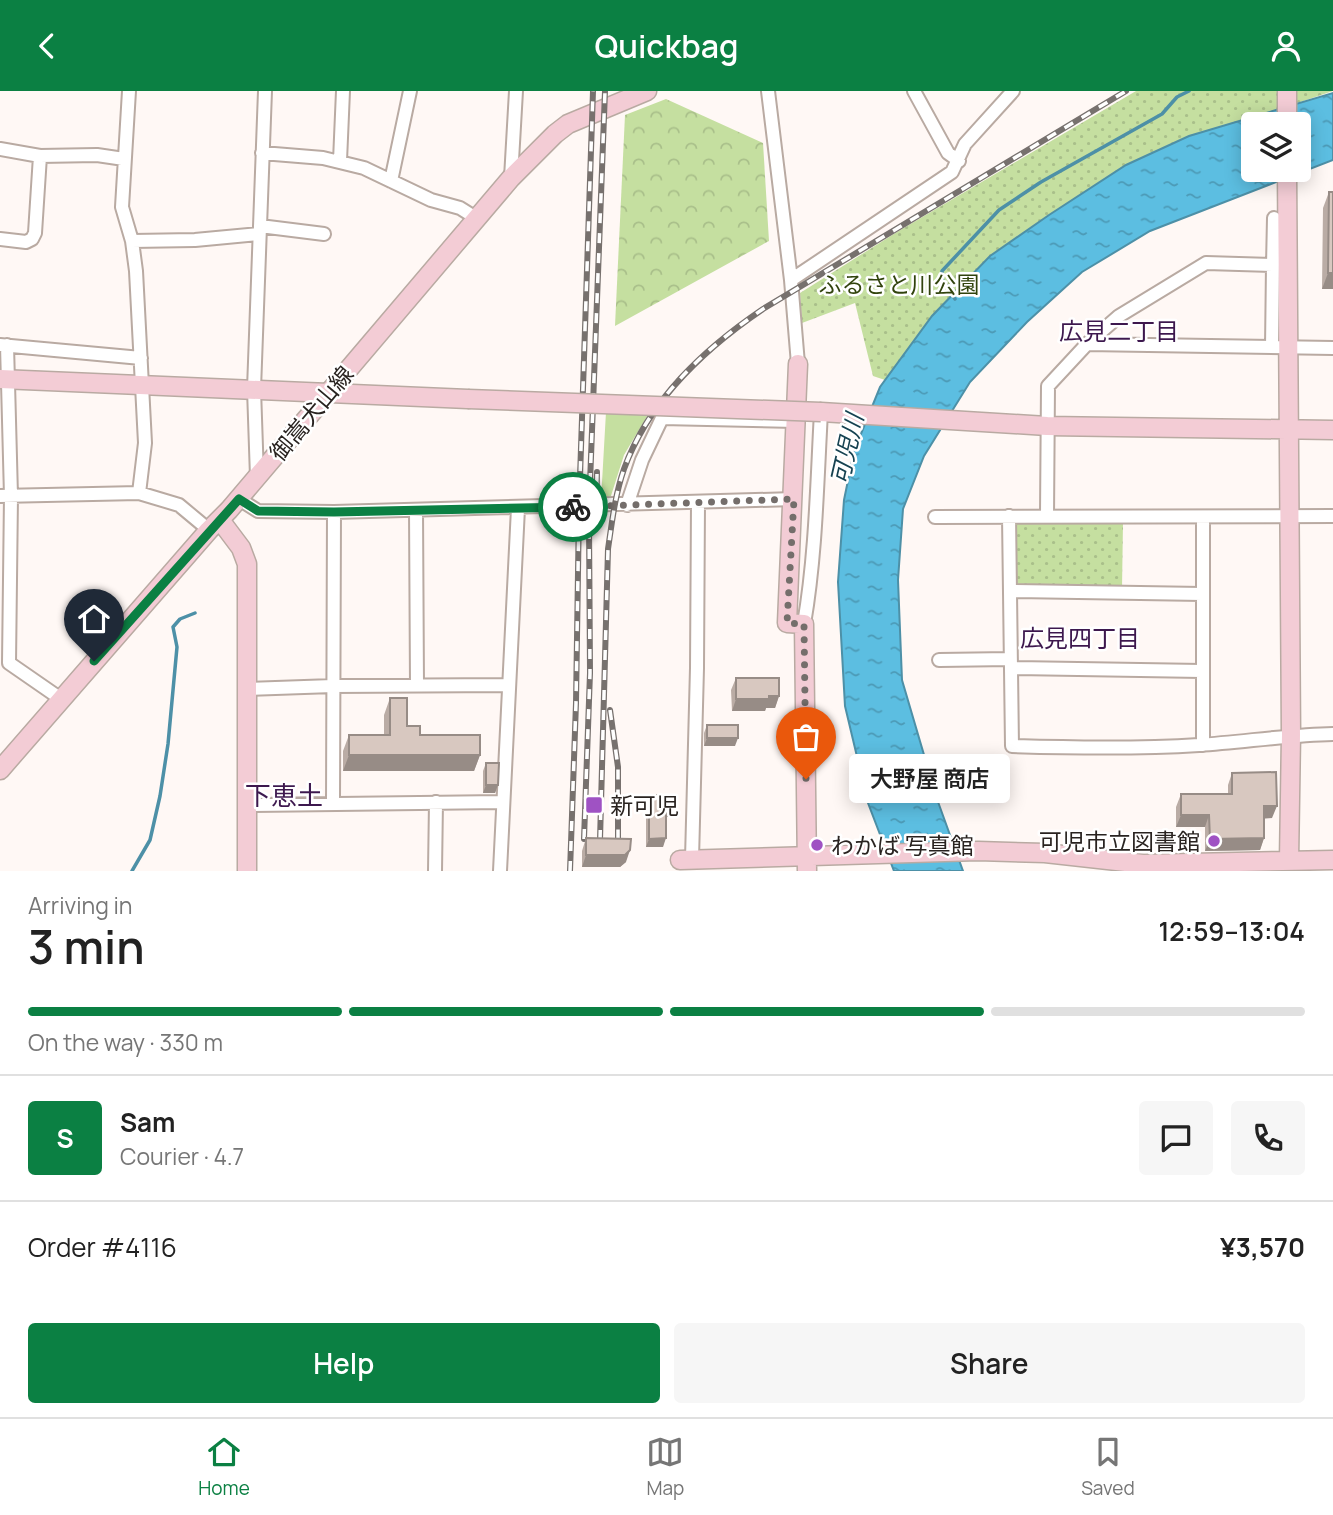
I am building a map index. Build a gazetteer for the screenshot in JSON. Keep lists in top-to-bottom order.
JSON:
{
  "streets": {
    "street": ["御嵩犬山線"]
  },
  "districts": ["広見二丁目", "広見四丁目", "下恵土"],
  "water": ["可児川"],
  "parks": ["ふるさと川公園"],
  "places": {
    "other": ["大野屋 商店", "可児市立図書館", "わかば 写真館"],
    "transit": ["新可児"]
  },
  "page": {
    "header": "Quickbag",
    "bubble": "大野屋 商店",
    "heading": ["3 min", "Arriving in", "12:59–13:04"],
    "panel": [
      "Sam",
      "Courier · 4.7",
      "Order #4116",
      "¥3,570"
    ],
    "bar": "On the way · 330 m",
    "round": "S",
    "buttons": ["Help", "Share"],
    "tabs": ["Home", "Map", "Saved"]
  }
}
